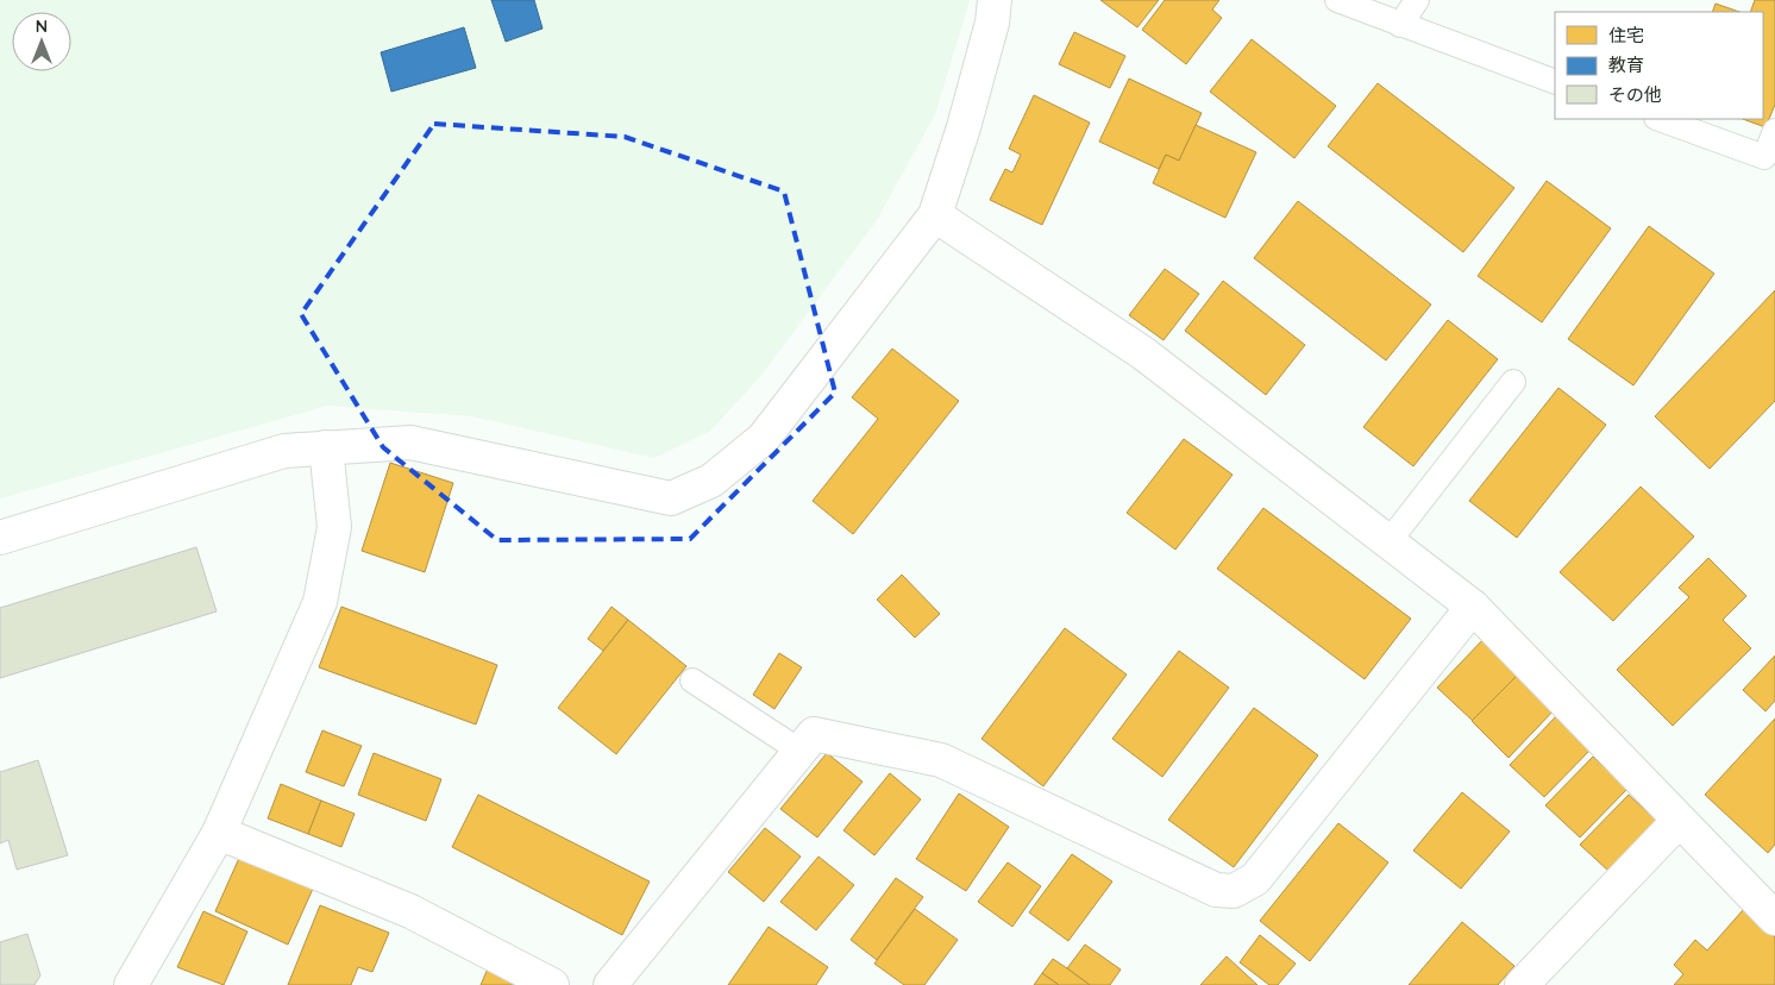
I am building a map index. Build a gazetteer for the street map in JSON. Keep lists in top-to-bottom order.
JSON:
{
  "legend": ["住宅", "教育", "その他"],
  "north": "top"
}
